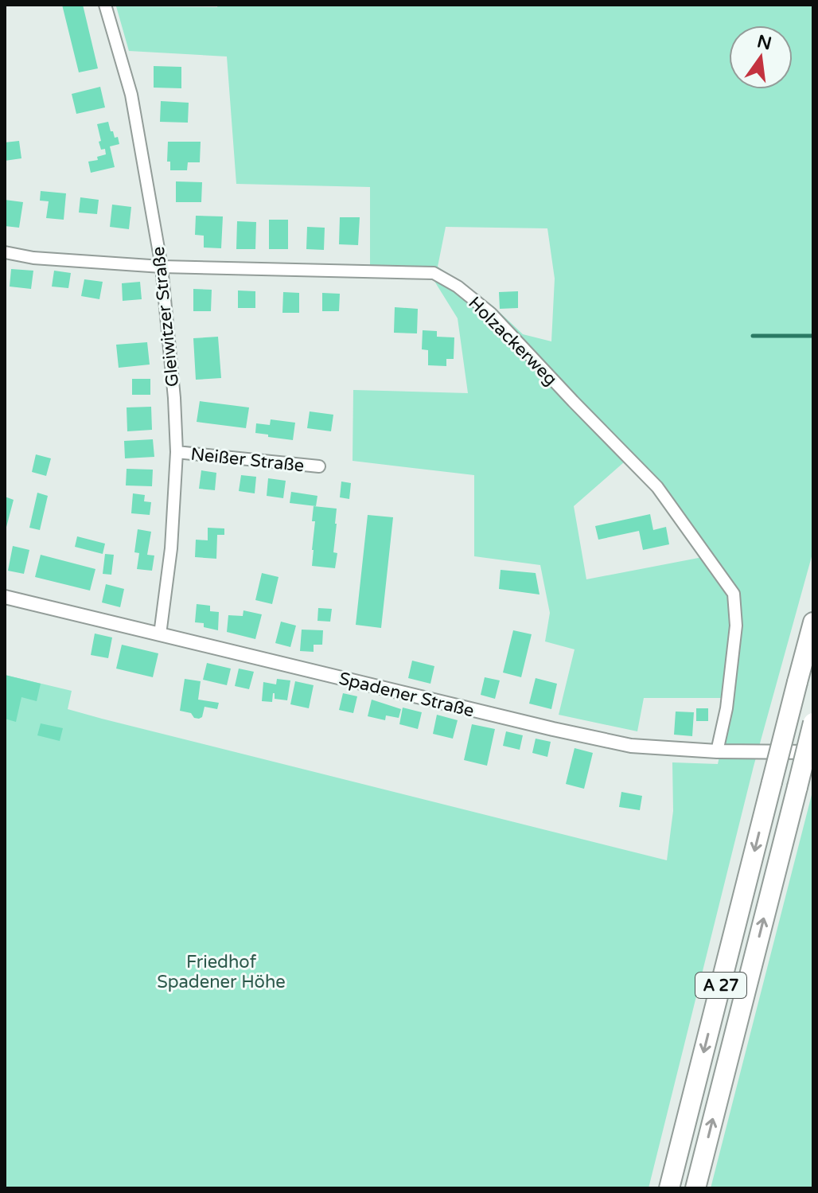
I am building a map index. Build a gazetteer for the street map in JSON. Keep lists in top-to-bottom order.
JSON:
{
  "streets": {
    "highway": ["A 27"],
    "street": [
      "Gleiwitzer Straße",
      "Holzackerweg",
      "Neißer Straße",
      "Spadener Straße"
    ]
  },
  "crossings": [
    ["Gleiwitzer Straße", "Holzackerweg"],
    ["Gleiwitzer Straße", "Neißer Straße"],
    ["Gleiwitzer Straße", "Spadener Straße"],
    ["Holzackerweg", "Spadener Straße"]
  ],
  "parks": ["Friedhof Spadener Höhe"],
  "north": "top"
}
